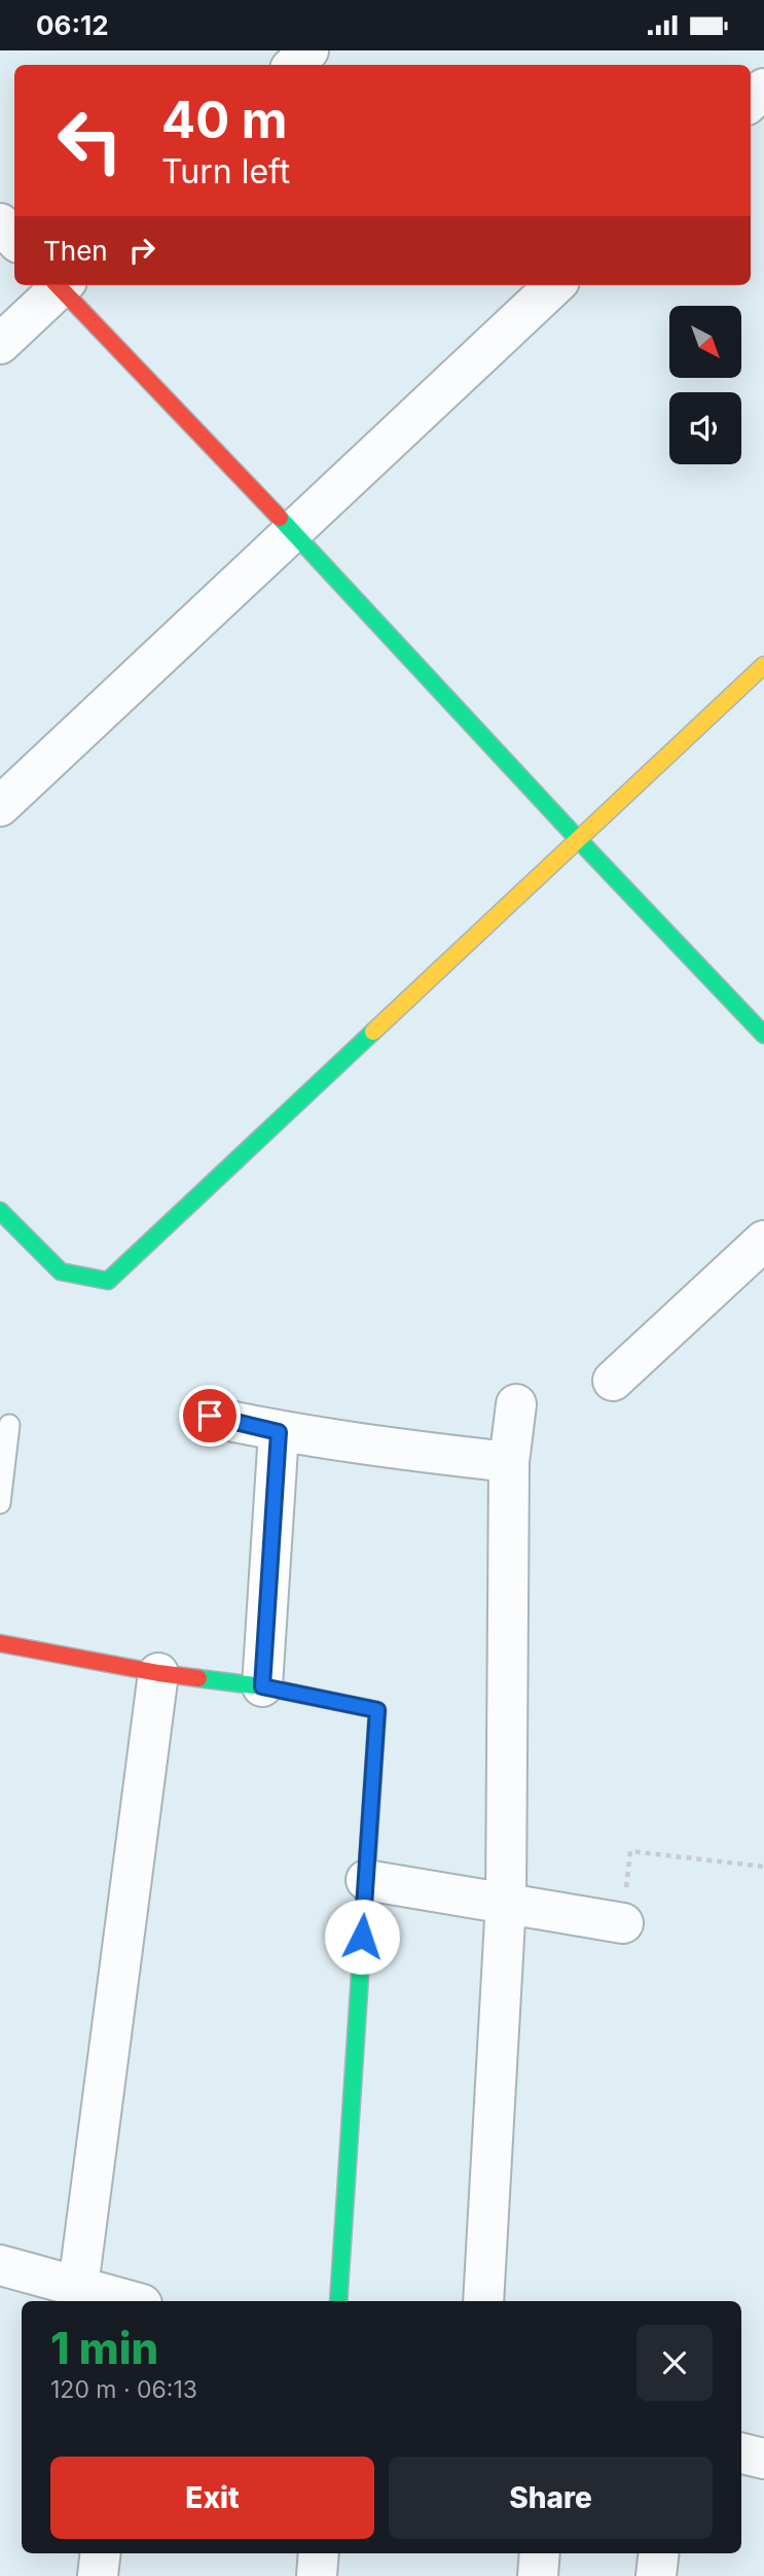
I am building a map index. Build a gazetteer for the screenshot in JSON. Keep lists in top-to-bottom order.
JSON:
{
  "north": "bottom right",
  "page": {
    "status": "06:12",
    "turn": ["40 m", "Turn left"],
    "then": "Then",
    "heading": ["1 min", "120 m · 06:13"],
    "buttons": ["Exit", "Share"]
  }
}
